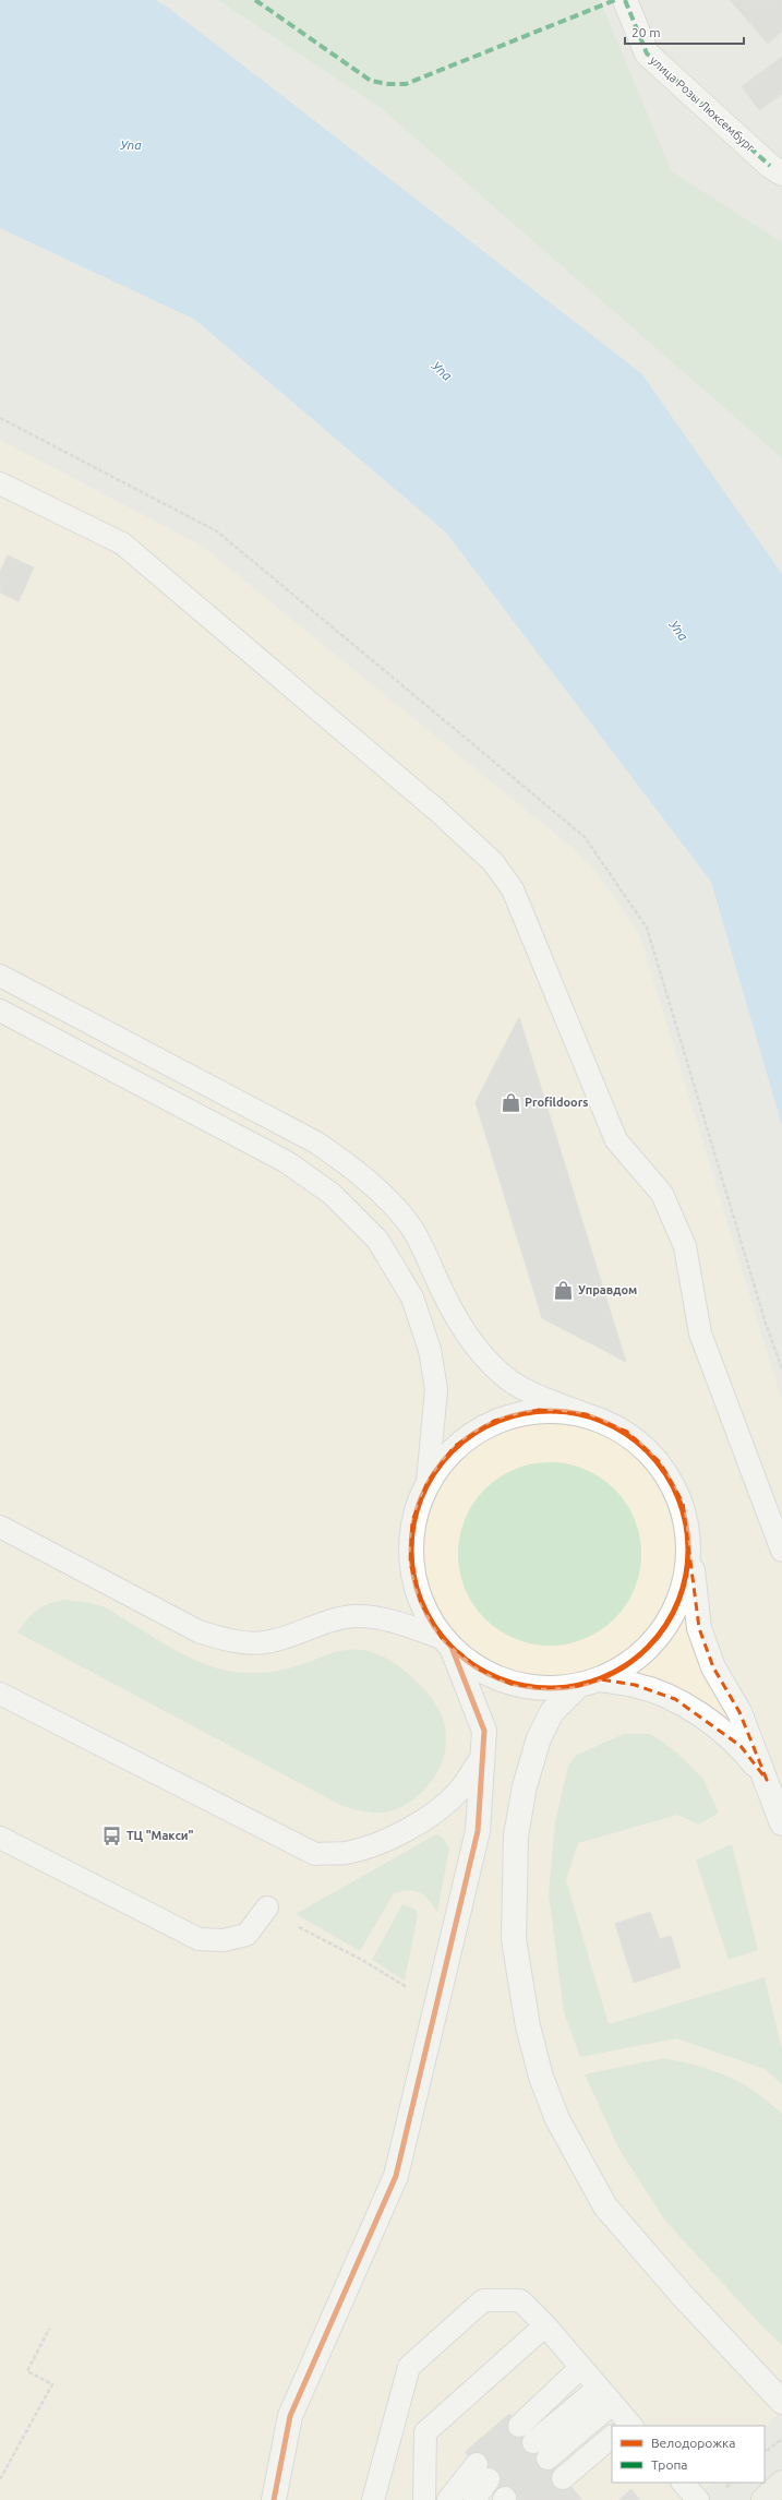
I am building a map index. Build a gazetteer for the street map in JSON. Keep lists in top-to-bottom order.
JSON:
{
  "streets": {
    "street": ["улица Розы Люксембург"]
  },
  "water": ["Упа"],
  "places": {
    "shop": ["Profildoors", "Управдом"],
    "bus stop": ["ТЦ \"Макси\""]
  },
  "legend": ["Велодорожка", "Тропа"],
  "scale_bar": "20 m"
}
